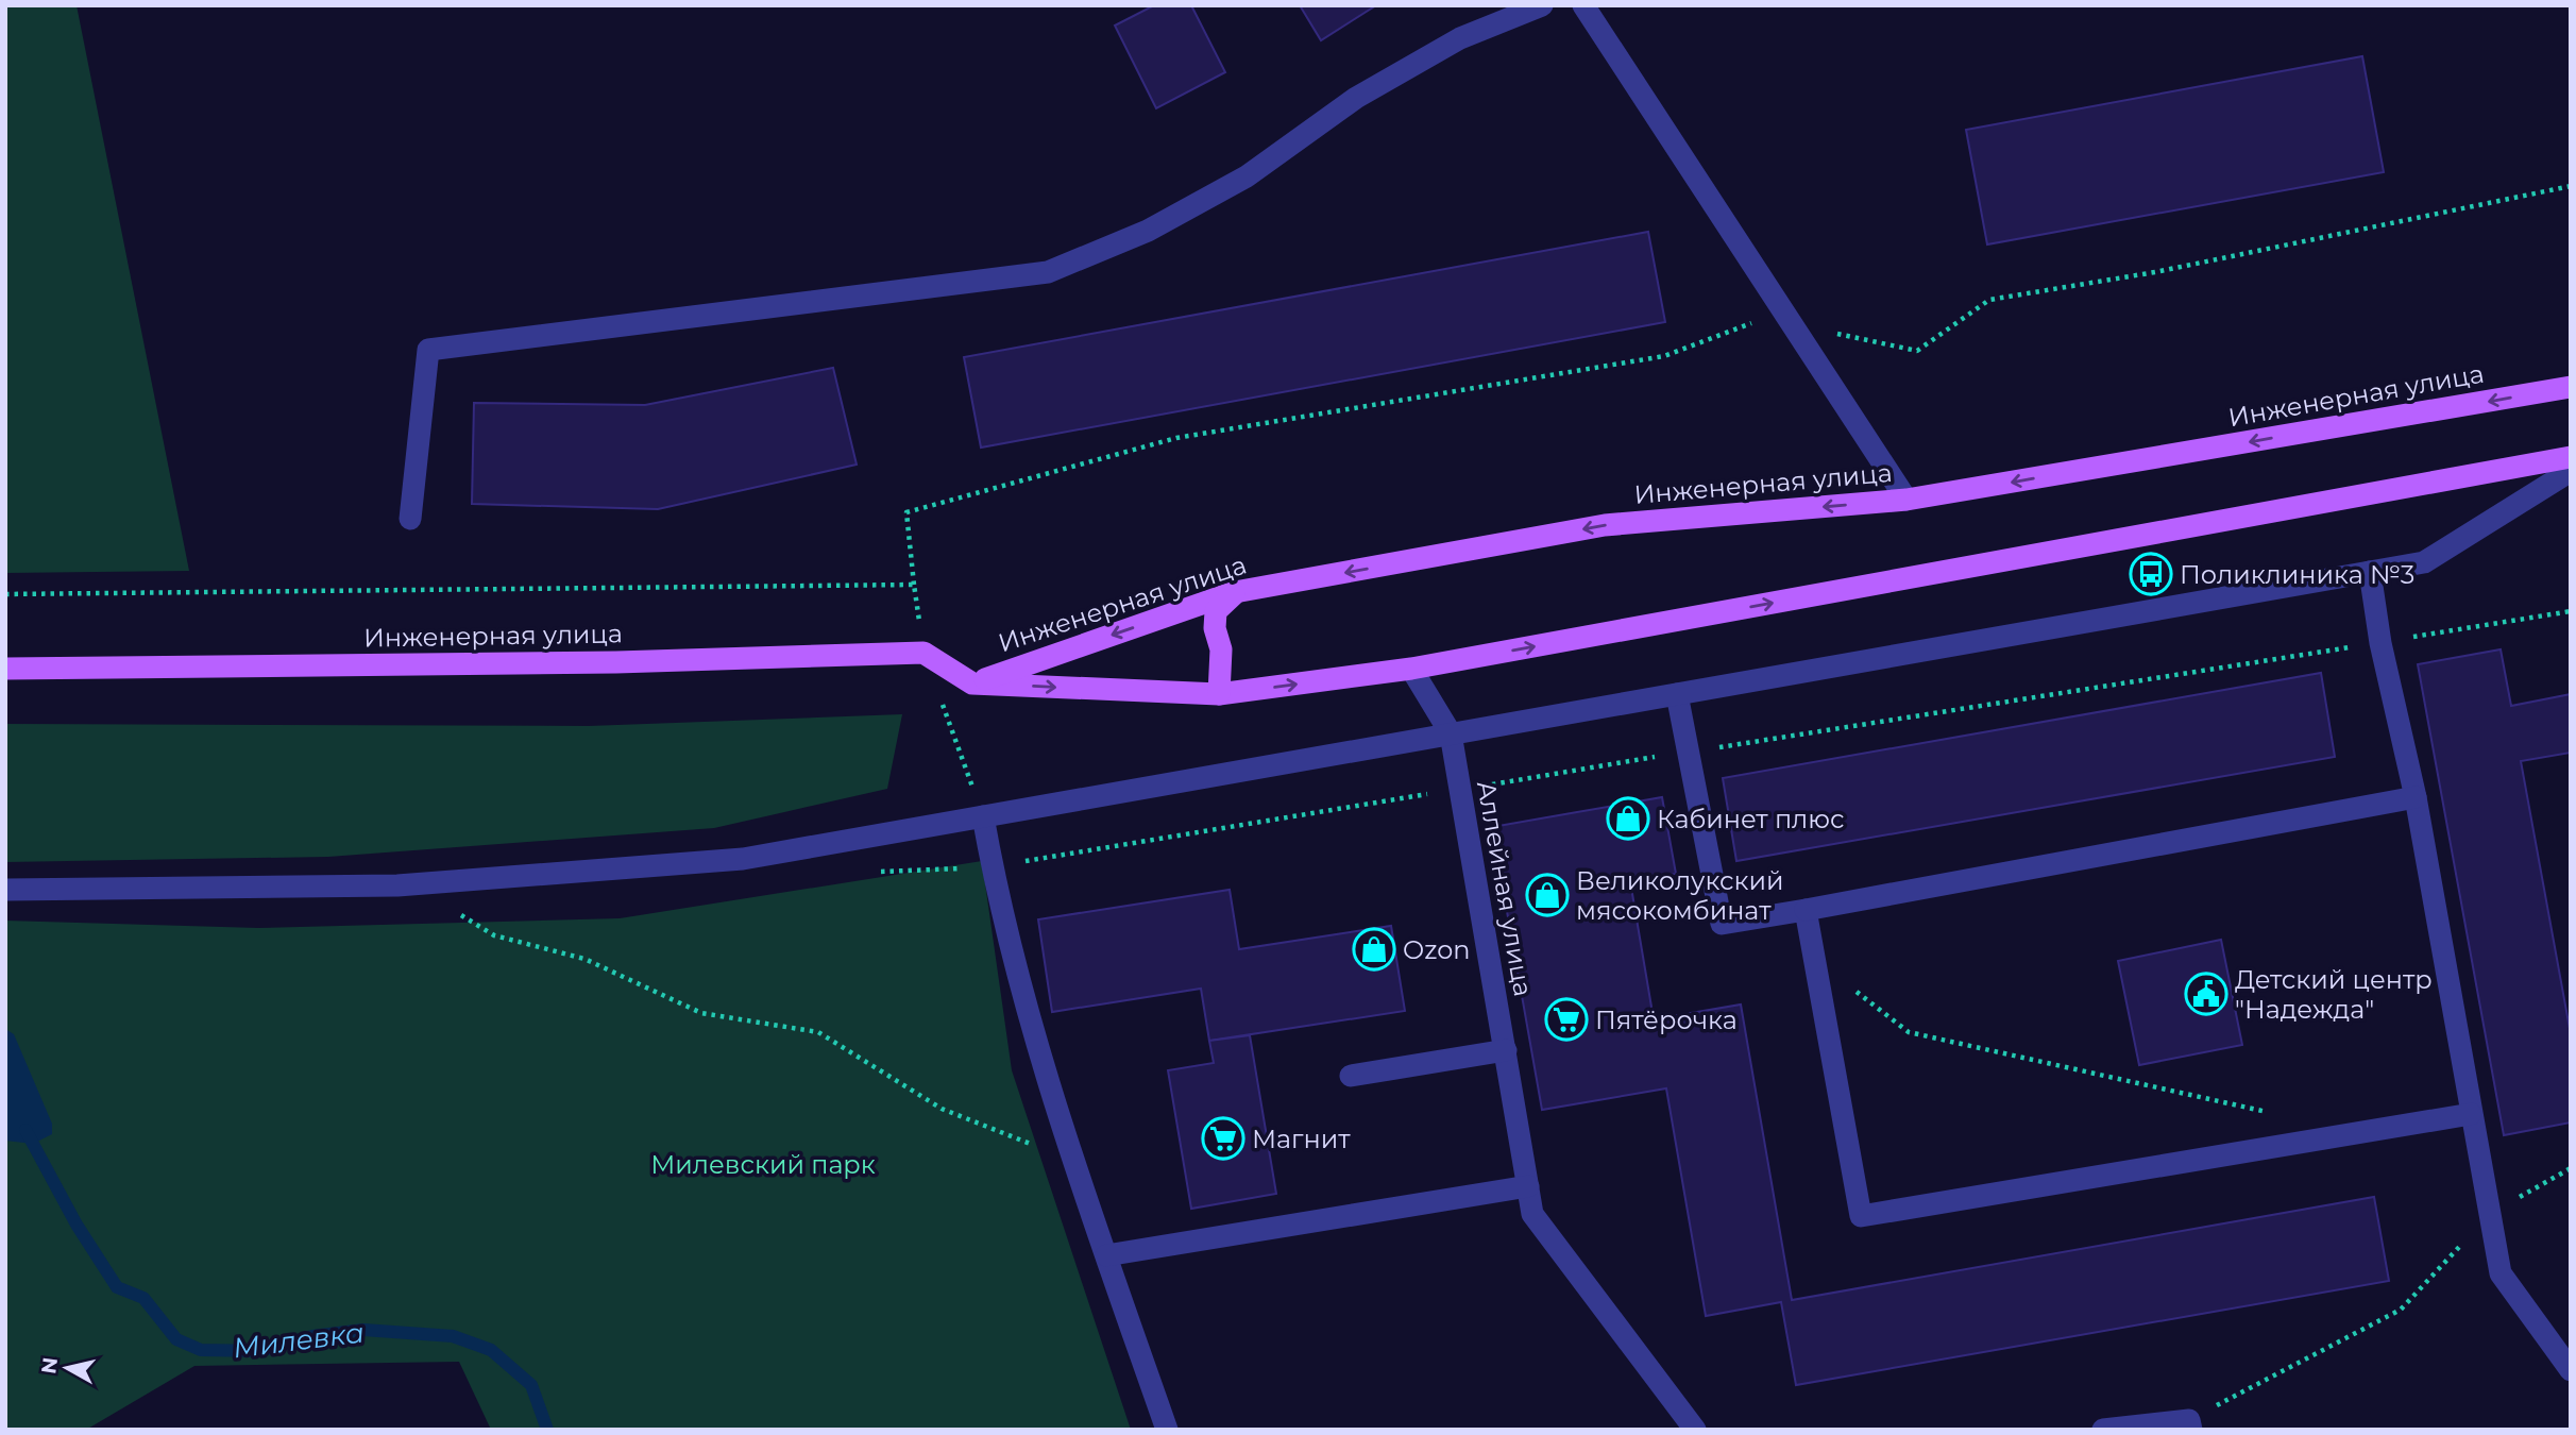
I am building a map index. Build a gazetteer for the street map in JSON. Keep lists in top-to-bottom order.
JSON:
{
  "streets": {
    "main road": ["Инженерная улица"],
    "street": ["Аллейная улица"]
  },
  "crossings": [
    ["Инженерная улица", "Аллейная улица"]
  ],
  "water": ["Милевка"],
  "parks": ["Милевский парк"],
  "places": {
    "bus stop": ["Поликлиника №3"],
    "shop": ["Кабинет плюс", "Великолукский мясокомбинат", "Ozon"],
    "public building": ["Детский центр \"Надежда\""],
    "supermarket": ["Пятёрочка", "Магнит"]
  },
  "north": "left"
}
